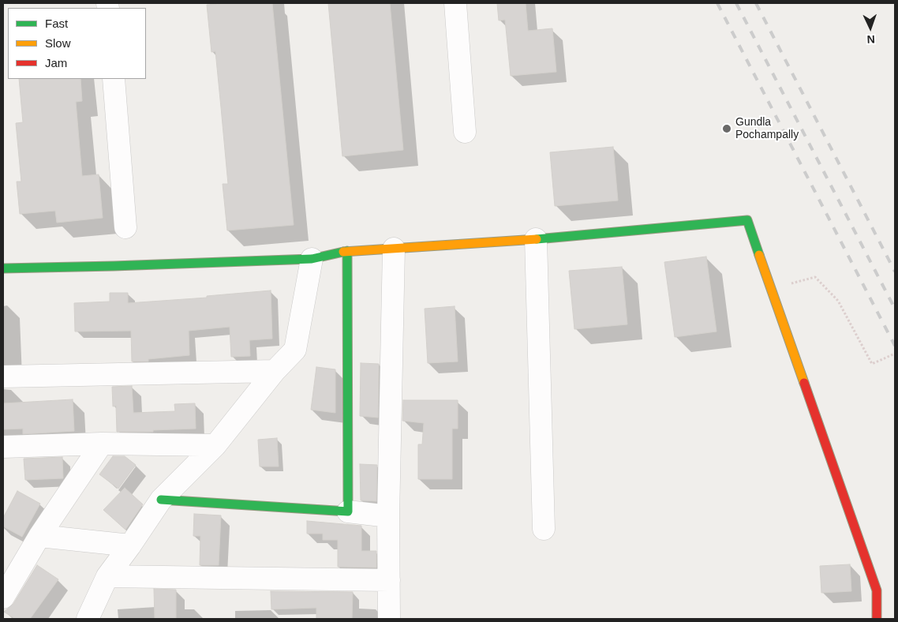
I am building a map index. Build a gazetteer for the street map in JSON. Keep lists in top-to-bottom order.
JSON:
{
  "places": ["Gundla Pochampally"],
  "legend": ["Fast", "Slow", "Jam"],
  "north": "bottom"
}
